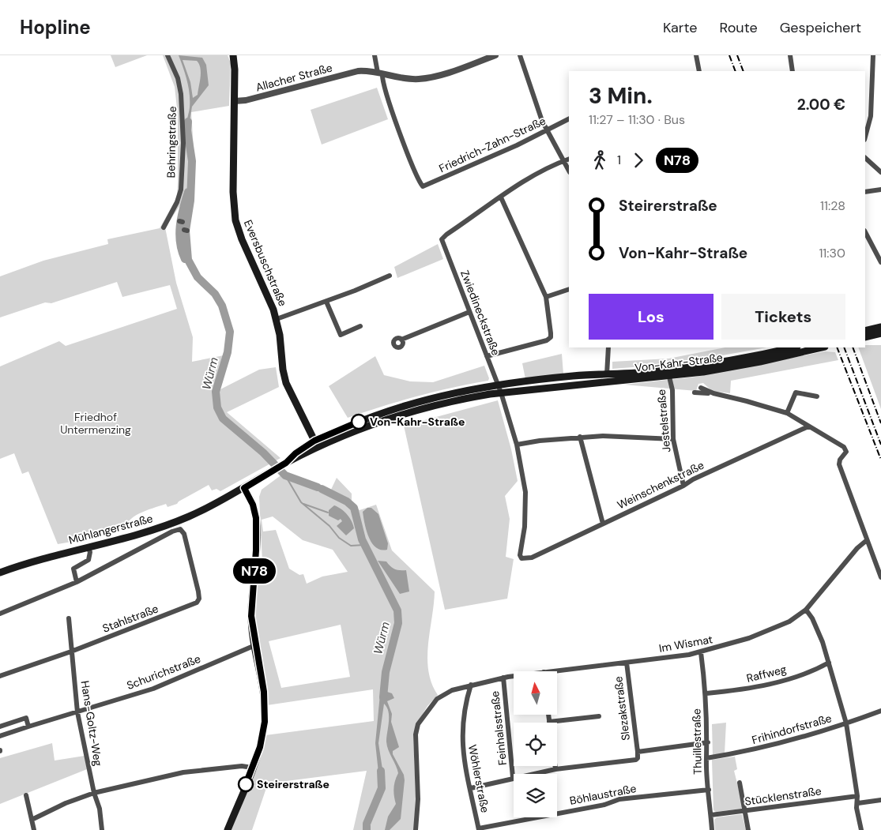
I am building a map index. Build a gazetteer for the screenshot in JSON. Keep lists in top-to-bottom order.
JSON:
{
  "streets": {
    "main road": ["Eversbuschstraße", "Von-Kahr-Straße", "Mühlangerstraße"],
    "street": [
      "Allacher Straße",
      "Behringstraße",
      "Friedrich-Zahn-Straße",
      "Zwiedineckstraße",
      "Jestelstraße",
      "Weinschenkstraße",
      "Stahlstraße",
      "Im Wismat",
      "Schurichstraße",
      "Raffweg",
      "Slezakstraße",
      "Hans-Goltz-Weg",
      "Feinhalsstraße",
      "Frihindorfstraße",
      "Thuillestraße",
      "Wöhlerstraße",
      "Böhlaustraße",
      "Stücklenstraße"
    ]
  },
  "crossings": [
    ["Allacher Straße", "Friedrich-Zahn-Straße"],
    ["Allacher Straße", "Eversbuschstraße"],
    ["Eversbuschstraße", "Von-Kahr-Straße"],
    ["Zwiedineckstraße", "Von-Kahr-Straße"],
    ["Zwiedineckstraße", "Weinschenkstraße"],
    ["Von-Kahr-Straße", "Jestelstraße"],
    ["Von-Kahr-Straße", "Mühlangerstraße"],
    ["Jestelstraße", "Weinschenkstraße"],
    ["Stahlstraße", "Hans-Goltz-Weg"],
    ["Im Wismat", "Slezakstraße"],
    ["Im Wismat", "Feinhalsstraße"],
    ["Im Wismat", "Thuillestraße"],
    ["Im Wismat", "Wöhlerstraße"],
    ["Schurichstraße", "Hans-Goltz-Weg"],
    ["Raffweg", "Thuillestraße"],
    ["Frihindorfstraße", "Thuillestraße"],
    ["Thuillestraße", "Böhlaustraße"],
    ["Thuillestraße", "Stücklenstraße"],
    ["Wöhlerstraße", "Böhlaustraße"]
  ],
  "water": ["Würm"],
  "parks": ["Friedhof Untermenzing"],
  "places": ["Von-Kahr-Straße", "Steirerstraße"],
  "lines": ["bus line N78"],
  "north": "top",
  "page": {
    "header": "Hopline",
    "nav": ["Karte", "Route", "Gespeichert"],
    "on_map": "N78",
    "heading": ["3 Min.", "11:27 – 11:30 · Bus", "2.00 €"],
    "legs": ["1", "N78"],
    "list": [
      {
        "name": "Steirerstraße",
        "value": "11:28"
      },
      {
        "name": "Von-Kahr-Straße",
        "value": "11:30"
      }
    ],
    "buttons": ["Los", "Tickets"]
  }
}
